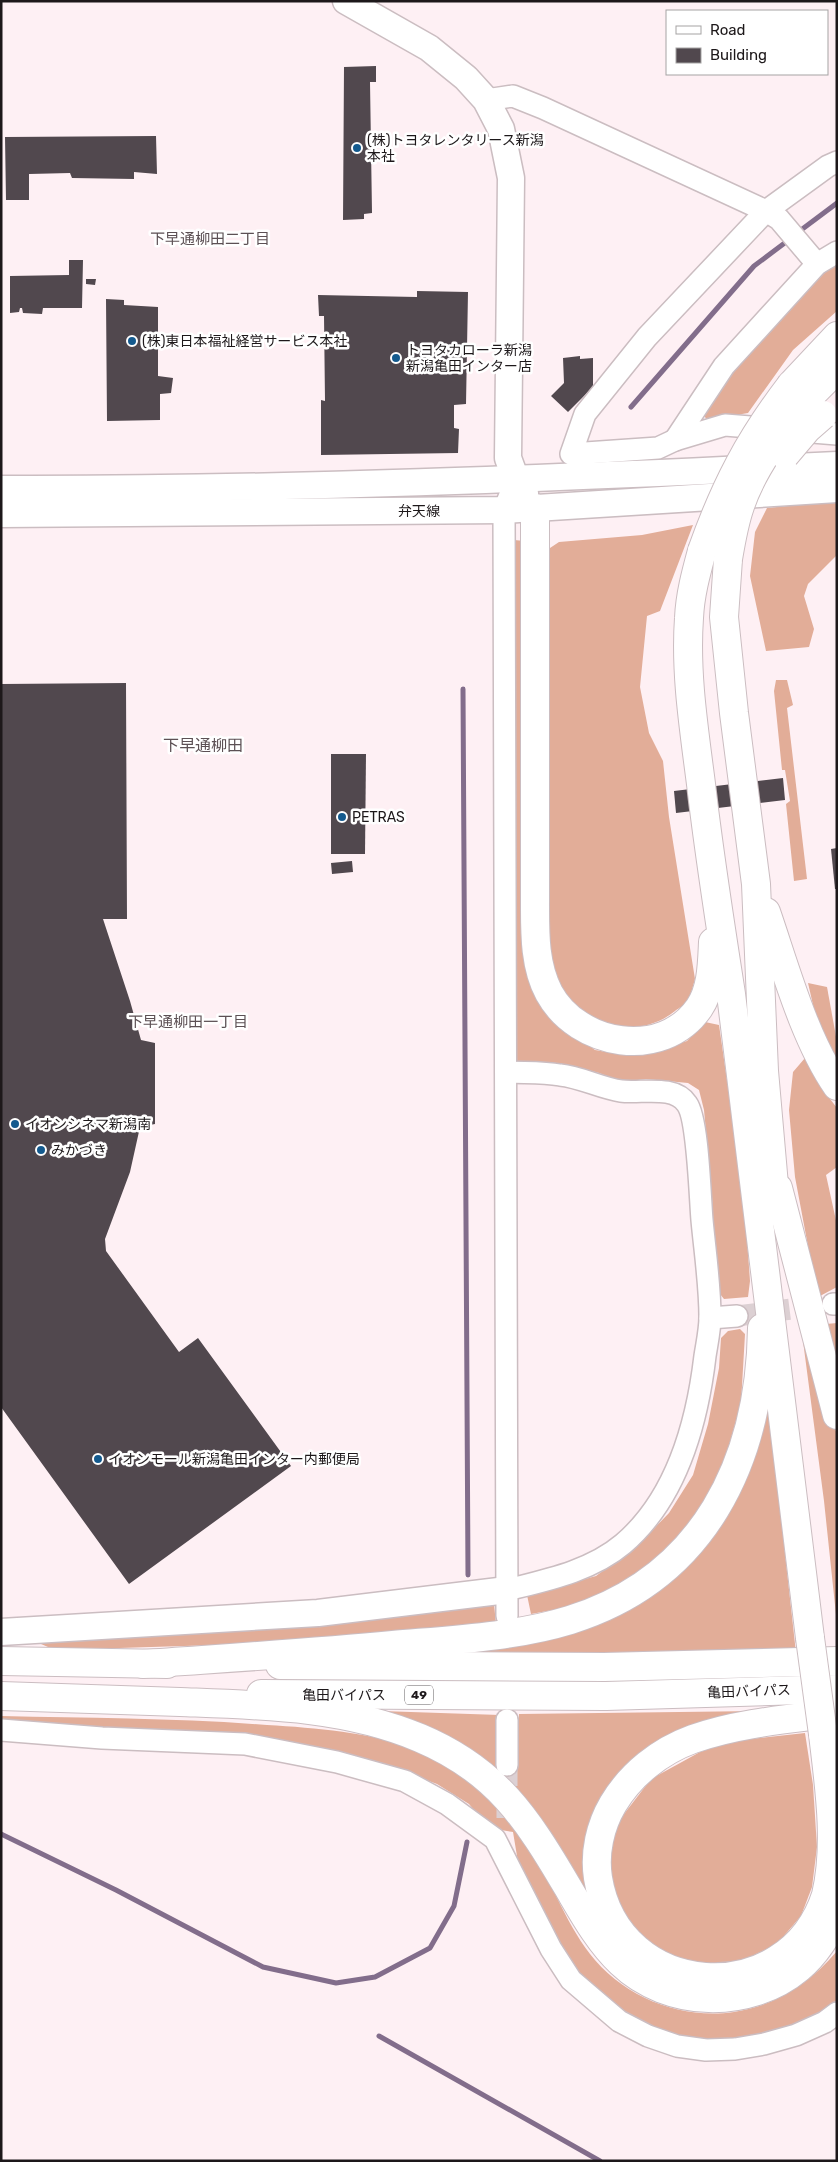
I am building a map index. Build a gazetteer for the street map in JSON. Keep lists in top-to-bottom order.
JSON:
{
  "streets": {
    "highway": ["亀田バイパス", "49"],
    "street": ["弁天線"]
  },
  "districts": ["下早通柳田二丁目", "下早通柳田", "下早通柳田一丁目"],
  "places": [
    "(株)トヨタレンタリース新潟 本社",
    "(株)東日本福祉経営サービス本社",
    "トヨタカローラ新潟 新潟亀田インター店",
    "PETRAS",
    "イオンシネマ新潟南",
    "みかづき",
    "イオンモール新潟亀田インター内郵便局"
  ],
  "legend": ["Road", "Building"]
}
